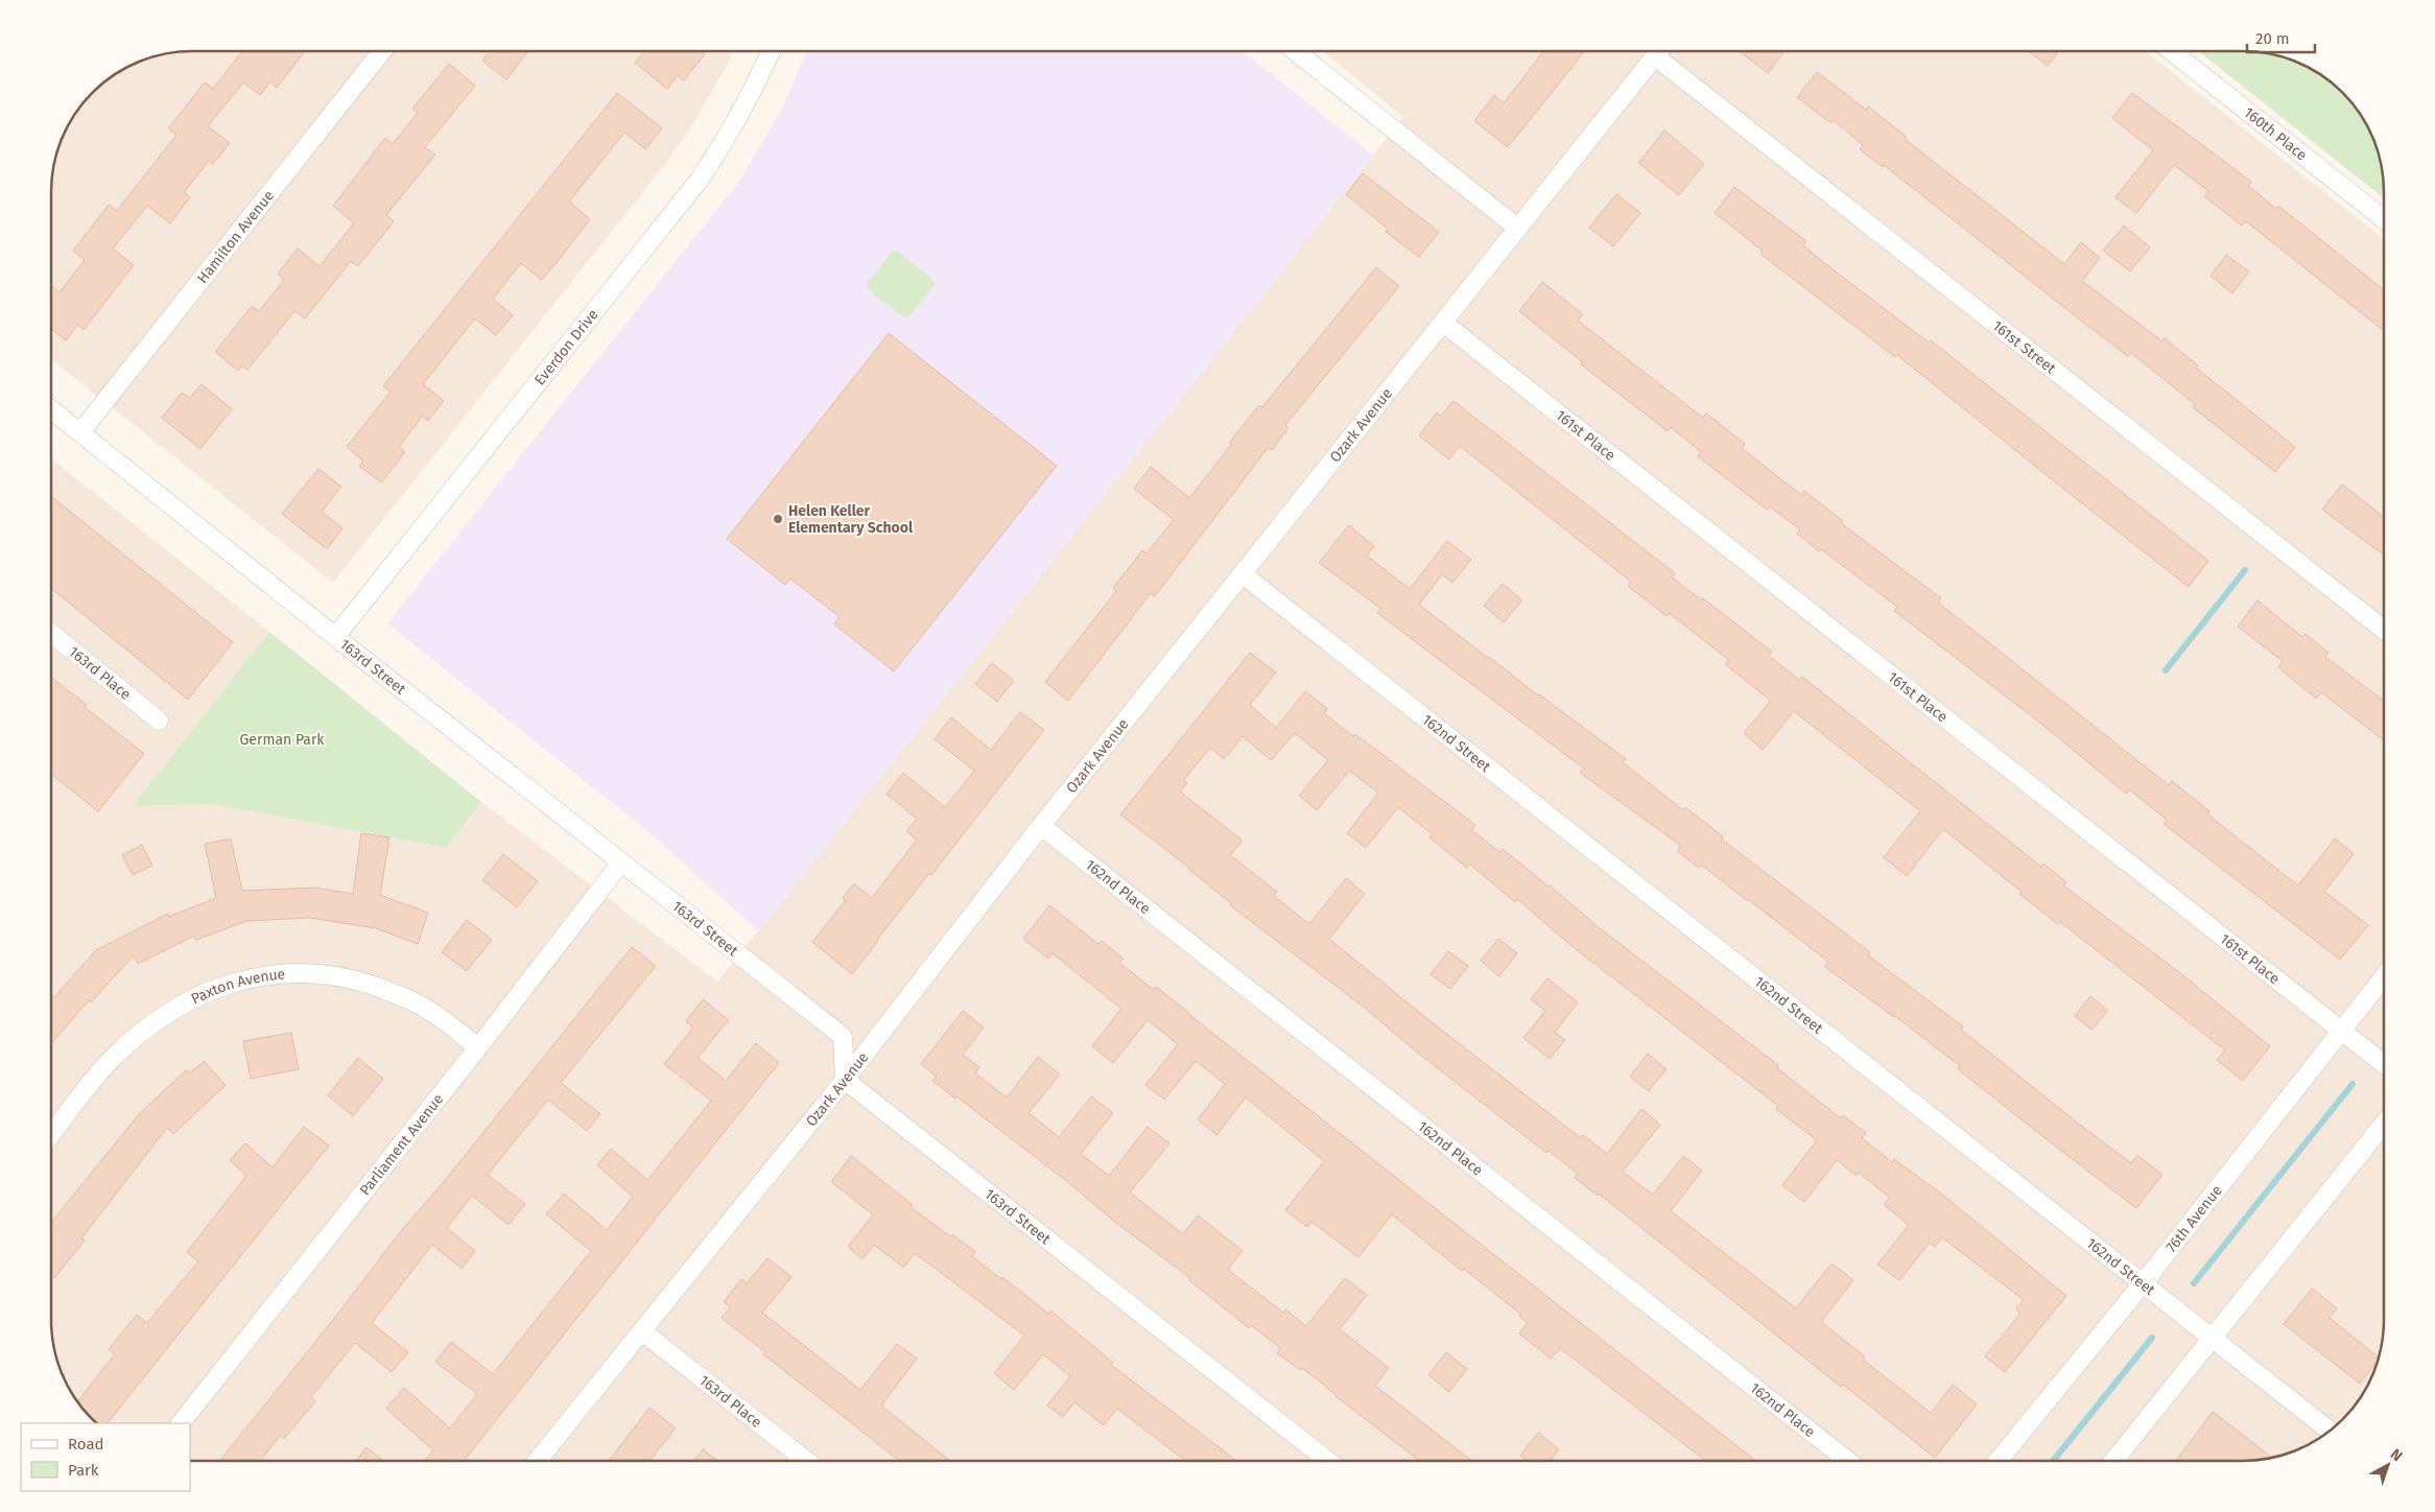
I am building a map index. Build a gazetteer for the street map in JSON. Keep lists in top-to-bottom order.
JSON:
{
  "streets": {
    "street": [
      "160th Place",
      "Hamilton Avenue",
      "Everdon Drive",
      "161st Street",
      "Ozark Avenue",
      "161st Place",
      "163rd Street",
      "163rd Place",
      "162nd Street",
      "162nd Place",
      "Paxton Avenue",
      "Parliament Avenue",
      "76th Avenue"
    ]
  },
  "crossings": [
    ["Hamilton Avenue", "163rd Street"],
    ["Everdon Drive", "163rd Street"],
    ["161st Street", "Ozark Avenue"],
    ["Ozark Avenue", "161st Place"],
    ["Ozark Avenue", "163rd Street"],
    ["Ozark Avenue", "163rd Place"],
    ["Ozark Avenue", "162nd Street"],
    ["Ozark Avenue", "162nd Place"],
    ["161st Place", "76th Avenue"],
    ["163rd Street", "Parliament Avenue"],
    ["162nd Street", "76th Avenue"],
    ["Paxton Avenue", "Parliament Avenue"]
  ],
  "parks": ["German Park"],
  "places": ["Helen Keller Elementary School"],
  "legend": ["Road", "Park"],
  "scale_bar": "20 m",
  "north": "top right"
}
